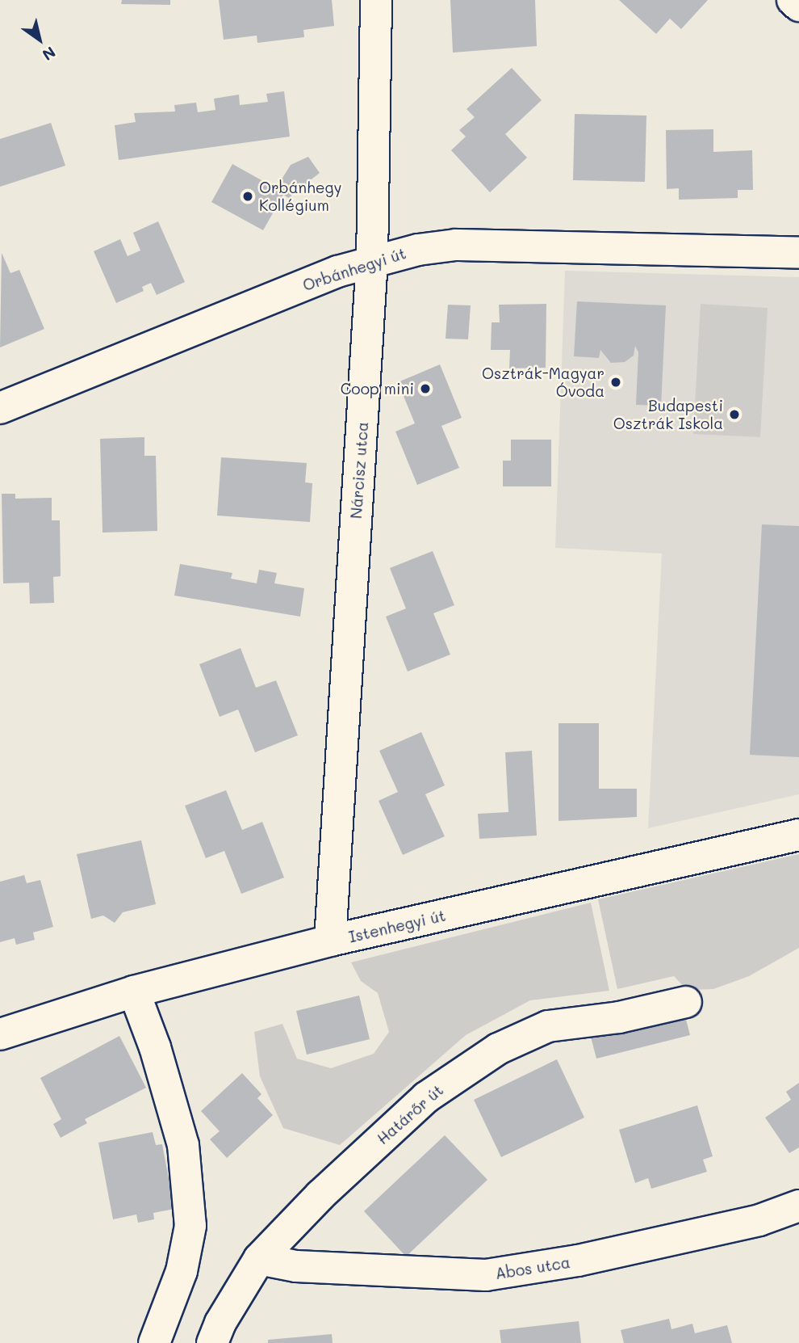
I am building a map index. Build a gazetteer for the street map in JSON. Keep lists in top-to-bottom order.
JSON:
{
  "streets": {
    "street": [
      "Orbánhegyi út",
      "Nárcisz utca",
      "Istenhegyi út",
      "Határőr út",
      "Abos utca"
    ]
  },
  "crossings": [
    ["Orbánhegyi út", "Nárcisz utca"],
    ["Nárcisz utca", "Istenhegyi út"],
    ["Határőr út", "Abos utca"]
  ],
  "places": [
    "Orbánhegy Kollégium",
    "Osztrák-Magyar Óvoda",
    "Coop mini",
    "Budapesti Osztrák Iskola"
  ],
  "north": "bottom right"
}
